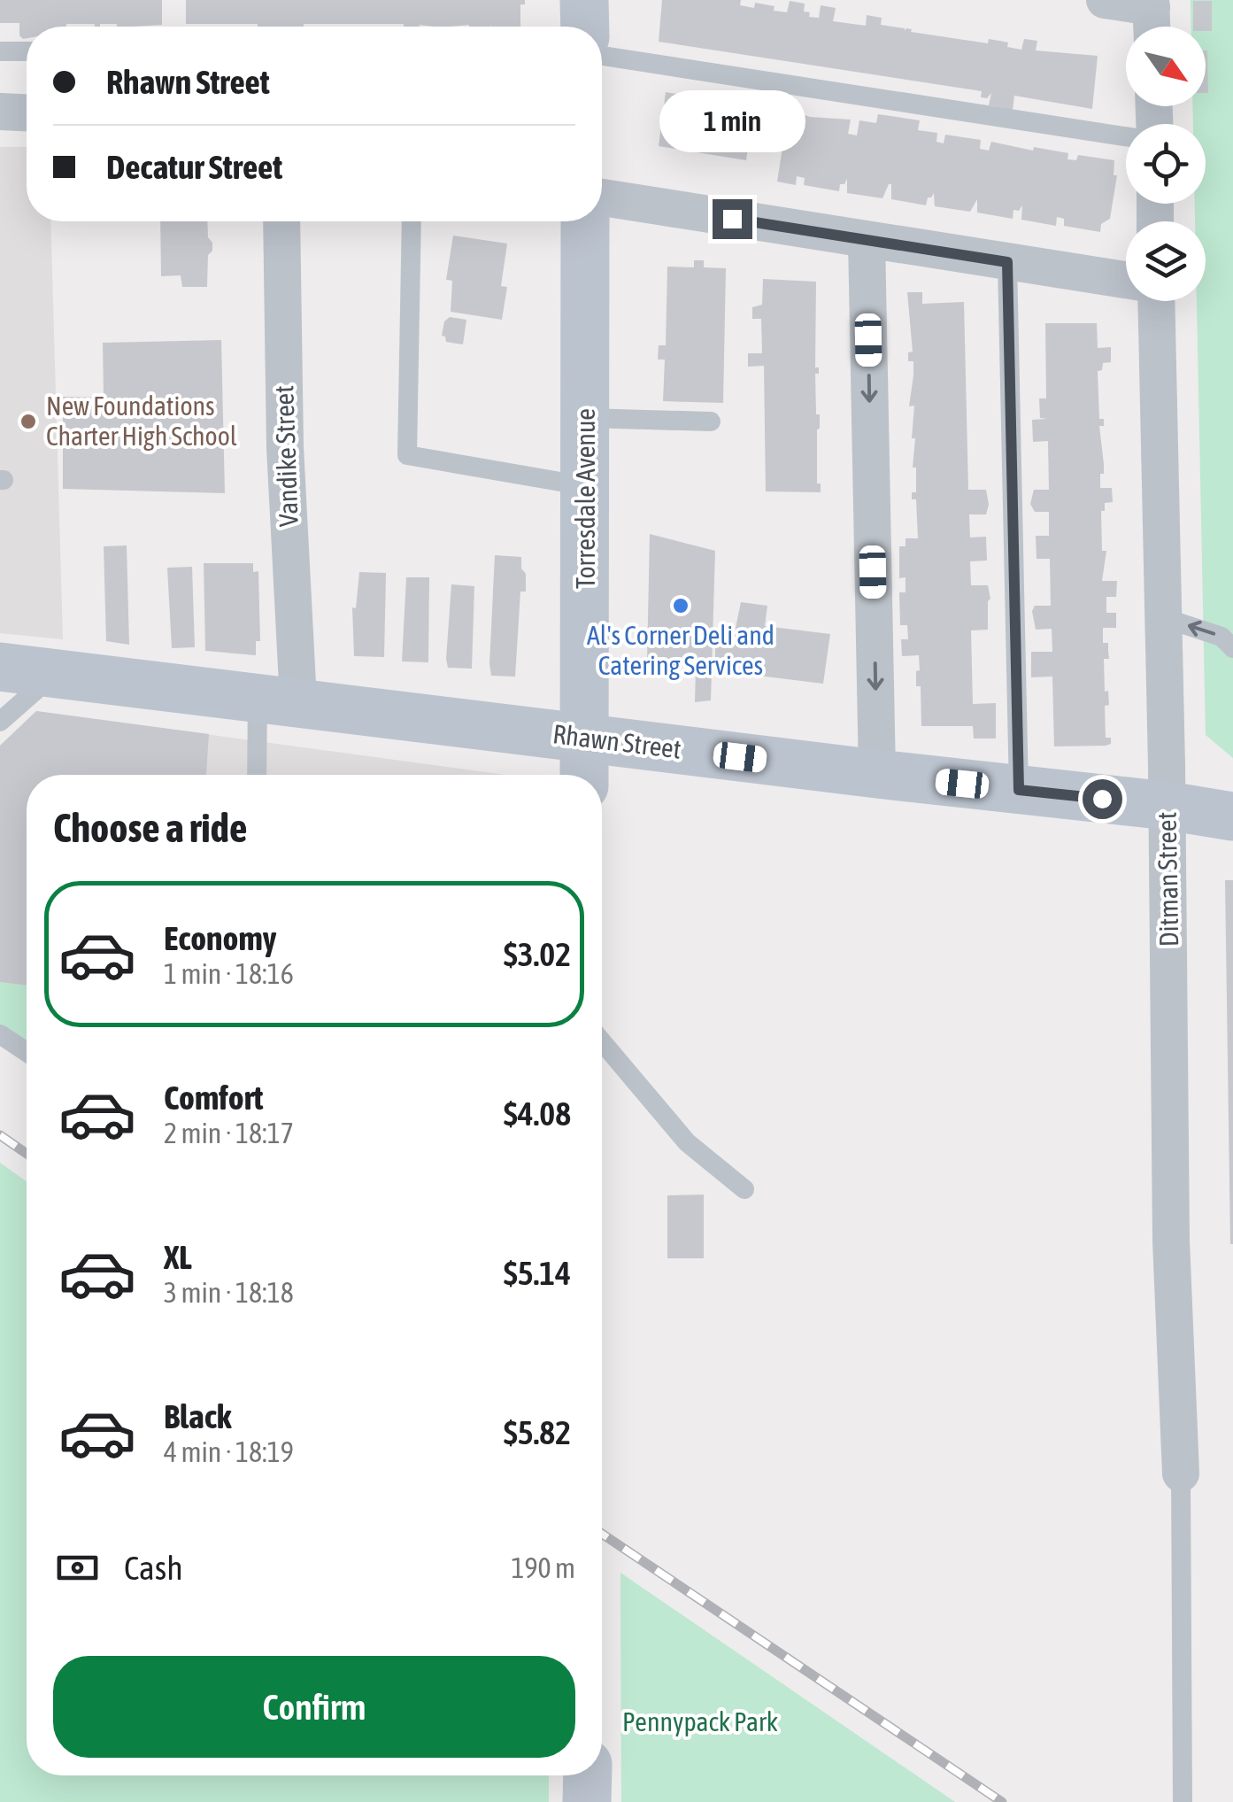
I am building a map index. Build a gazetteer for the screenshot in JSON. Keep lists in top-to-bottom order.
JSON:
{
  "streets": {
    "main road": ["Torresdale Avenue", "Rhawn Street"],
    "street": ["Vandike Street", "Ditman Street"]
  },
  "crossings": [
    ["Vandike Street", "Rhawn Street"],
    ["Torresdale Avenue", "Rhawn Street"],
    ["Rhawn Street", "Ditman Street"]
  ],
  "parks": ["Pennypack Park"],
  "places": ["New Foundations Charter High School", "Al's Corner Deli and Catering Services"],
  "north": "bottom right",
  "page": {
    "banner": ["Rhawn Street", "Decatur Street"],
    "bubble": "1 min",
    "heading": "Choose a ride",
    "list": [
      {
        "name": "Economy",
        "note": "1 min · 18:16",
        "value": "$3.02"
      },
      {
        "name": "Comfort",
        "note": "2 min · 18:17",
        "value": "$4.08"
      },
      {
        "name": "XL",
        "note": "3 min · 18:18",
        "value": "$5.14"
      },
      {
        "name": "Black",
        "note": "4 min · 18:19",
        "value": "$5.82"
      }
    ],
    "pay": ["Cash", "190 m"],
    "buttons": "Confirm"
  }
}
